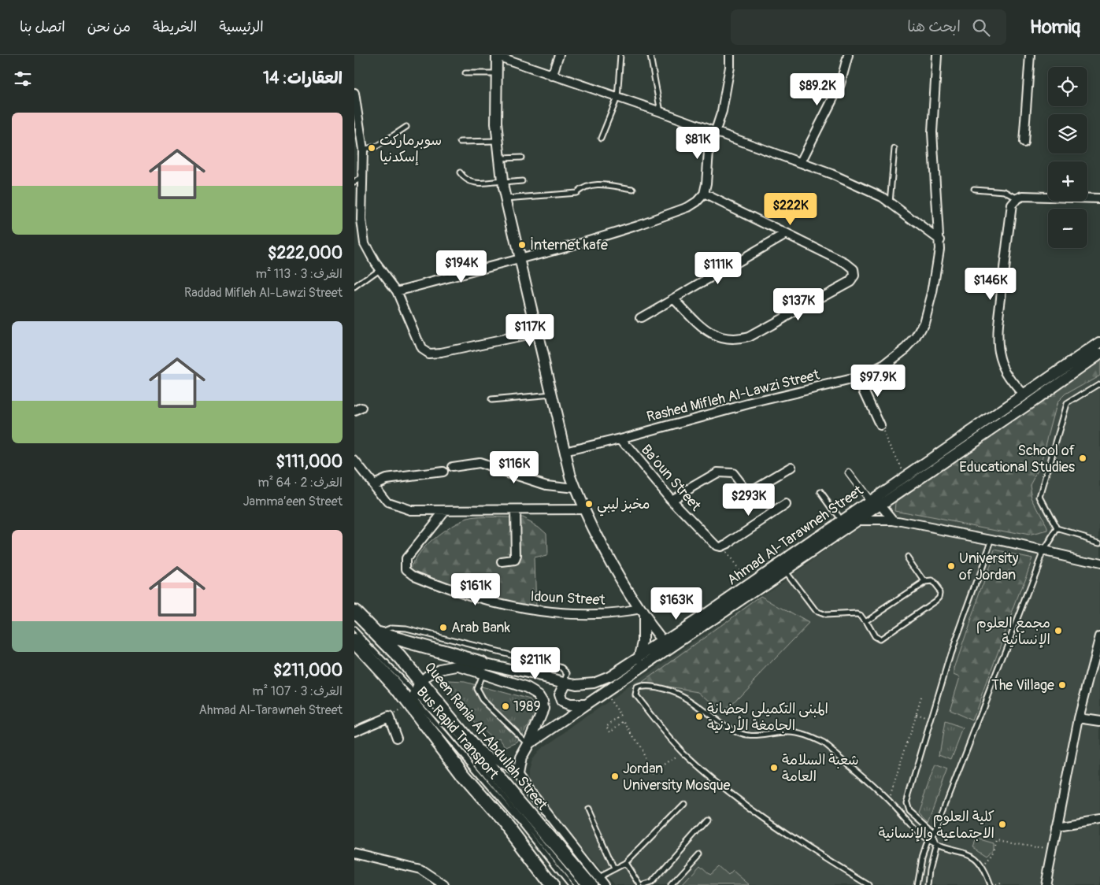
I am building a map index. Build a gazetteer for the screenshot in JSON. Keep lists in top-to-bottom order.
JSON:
{
  "streets": {
    "main road": ["Queen Rania Al-Abdullah Street"],
    "street": [
      "Rashed Mifleh Al-Lawzi Street",
      "Ba’oun Street",
      "Ahmad Al-Tarawneh Street",
      "Idoun Street"
    ],
    "lane": ["Bus Rapid Transport"]
  },
  "crossings": [
    ["Rashed Mifleh Al-Lawzi Street", "Ba’oun Street"],
    ["Ahmad Al-Tarawneh Street", "Queen Rania Al-Abdullah Street"]
  ],
  "places": [
    "سوبرماركت إسكدنيا",
    "İnternet kafe",
    "School of Educational Studies",
    "مخبز ليبي",
    "University of Jordan",
    "Arab Bank",
    "مجمع العلوم الإنسانية",
    "The Village",
    "1989",
    "المبنى التكميلي لحضانة الجامغة الأردنية",
    "شعبة السلامة العامة",
    "Jordan University Mosque",
    "كلية العلوم الاجتماعية والإنسانية"
  ],
  "page": {
    "header": "Homiq",
    "search": "ابحث هنا",
    "nav": [
      "الرئيسية",
      "الخريطة",
      "من نحن",
      "اتصل بنا"
    ],
    "heading": "العقارات: 14",
    "map_buttons": ["+", "−"],
    "price": [
      "$89.2K",
      "$81K",
      "$222K",
      "$194K",
      "$111K",
      "$146K",
      "$137K",
      "$117K",
      "$97.9K",
      "$116K",
      "$293K",
      "$161K",
      "$163K",
      "$211K"
    ],
    "list": [
      {
        "name": "$222,000",
        "note": "الغرف: 3 · 113 m² · Raddad Mifleh Al-Lawzi Street"
      },
      {
        "name": "$111,000",
        "note": "الغرف: 2 · 64 m² · Jamma’een Street"
      },
      {
        "name": "$211,000",
        "note": "الغرف: 3 · 107 m² · Ahmad Al-Tarawneh Street"
      }
    ]
  }
}
